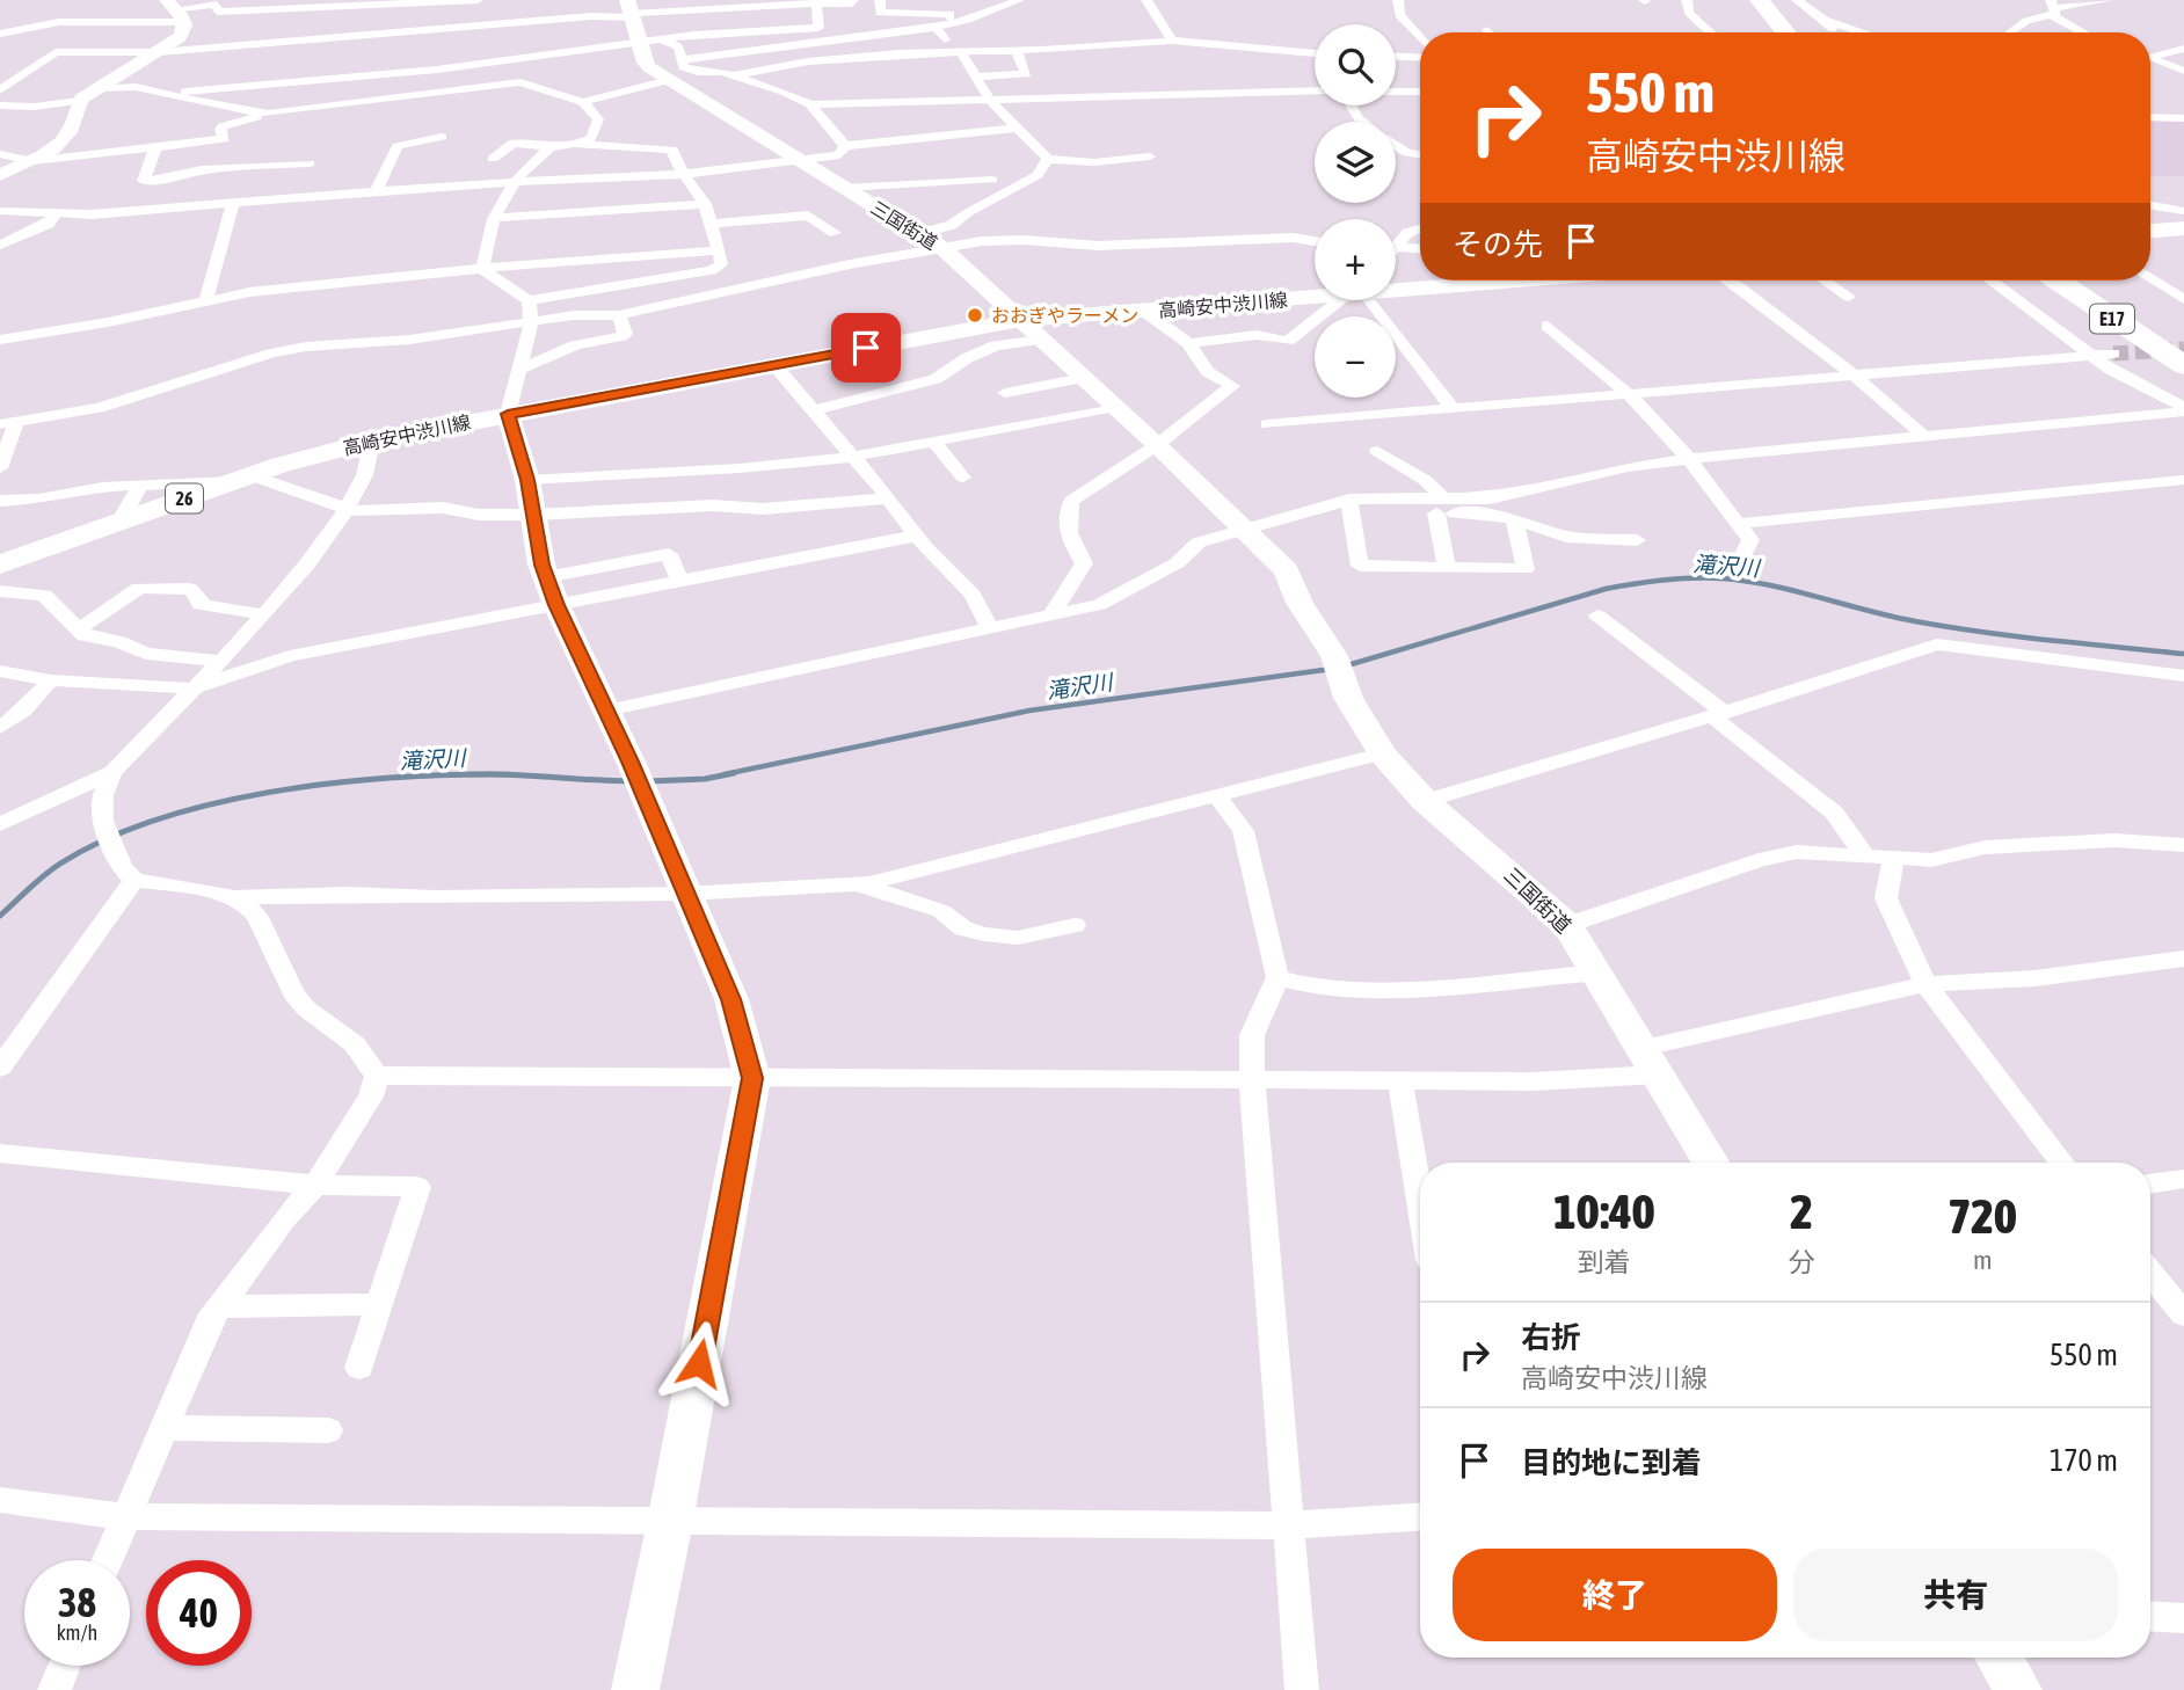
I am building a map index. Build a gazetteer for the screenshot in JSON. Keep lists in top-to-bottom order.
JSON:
{
  "streets": {
    "highway": ["E17"],
    "main road": ["高崎安中渋川線", "26"],
    "street": ["三国街道"]
  },
  "crossings": [
    ["三国街道", "高崎安中渋川線"]
  ],
  "water": ["滝沢川"],
  "places": ["おおぎやラーメン"],
  "page": {
    "map_buttons": ["+", "−"],
    "turn": ["550 m", "高崎安中渋川線"],
    "then": "その先",
    "eta": [
      "10:40",
      "到着",
      "2",
      "分",
      "720",
      "m"
    ],
    "list": [
      {
        "name": "右折",
        "note": "高崎安中渋川線",
        "value": "550 m"
      },
      {
        "name": "目的地に到着",
        "value": "170 m"
      }
    ],
    "buttons": ["終了", "共有"],
    "speed": "38 km/h",
    "limit": "40"
  }
}
